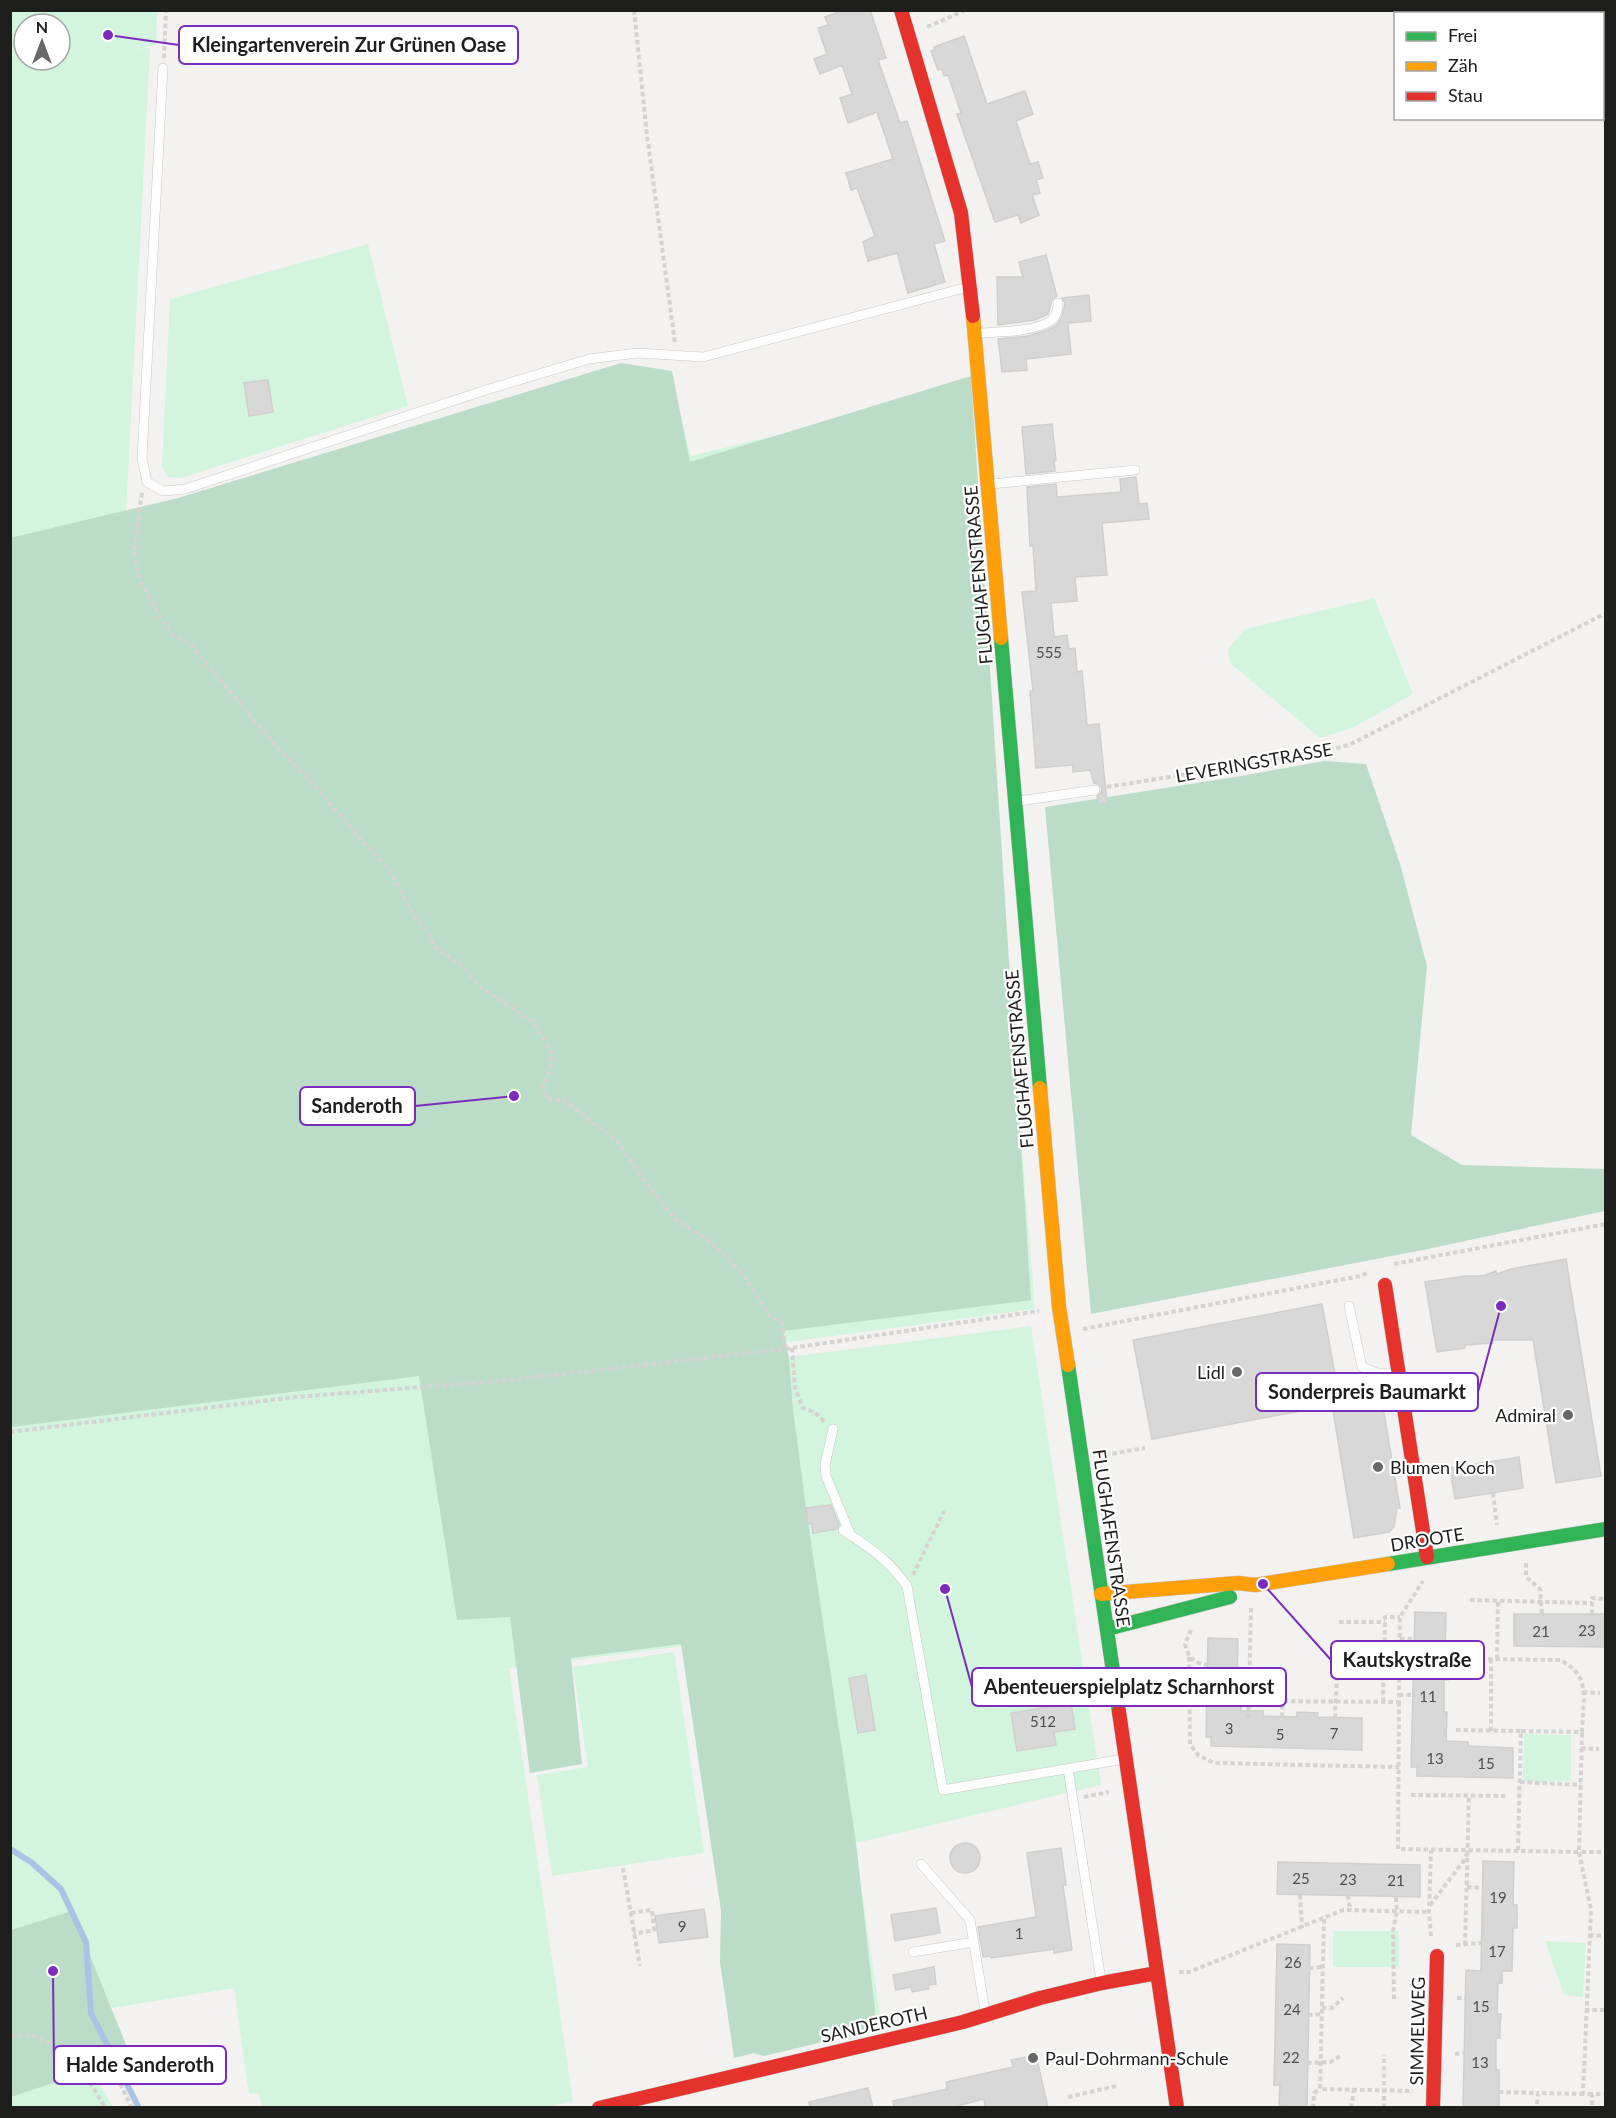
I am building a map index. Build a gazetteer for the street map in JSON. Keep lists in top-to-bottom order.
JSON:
{
  "streets": {
    "main road": [
      "FLUGHAFENSTRASSE",
      "DROOTE",
      "SANDEROTH",
      "SIMMELWEG"
    ],
    "path": ["LEVERINGSTRASSE"]
  },
  "crossings": [
    ["FLUGHAFENSTRASSE", "DROOTE"],
    ["FLUGHAFENSTRASSE", "SANDEROTH"]
  ],
  "places": [
    "Kleingartenverein Zur Grünen Oase",
    "Sanderoth",
    "Sonderpreis Baumarkt",
    "Lidl",
    "Admiral",
    "Blumen Koch",
    "Kautskystraße",
    "Abenteuerspielplatz Scharnhorst",
    "Halde Sanderoth",
    "Paul-Dohrmann-Schule"
  ],
  "house_numbers": [
    "555",
    "23",
    "21",
    "11",
    "512",
    "3",
    "7",
    "5",
    "13",
    "15",
    "25",
    "23",
    "21",
    "19",
    "9",
    "1",
    "17",
    "26",
    "15",
    "24",
    "22",
    "13"
  ],
  "legend": ["Frei", "Zäh", "Stau"],
  "north": "top"
}
